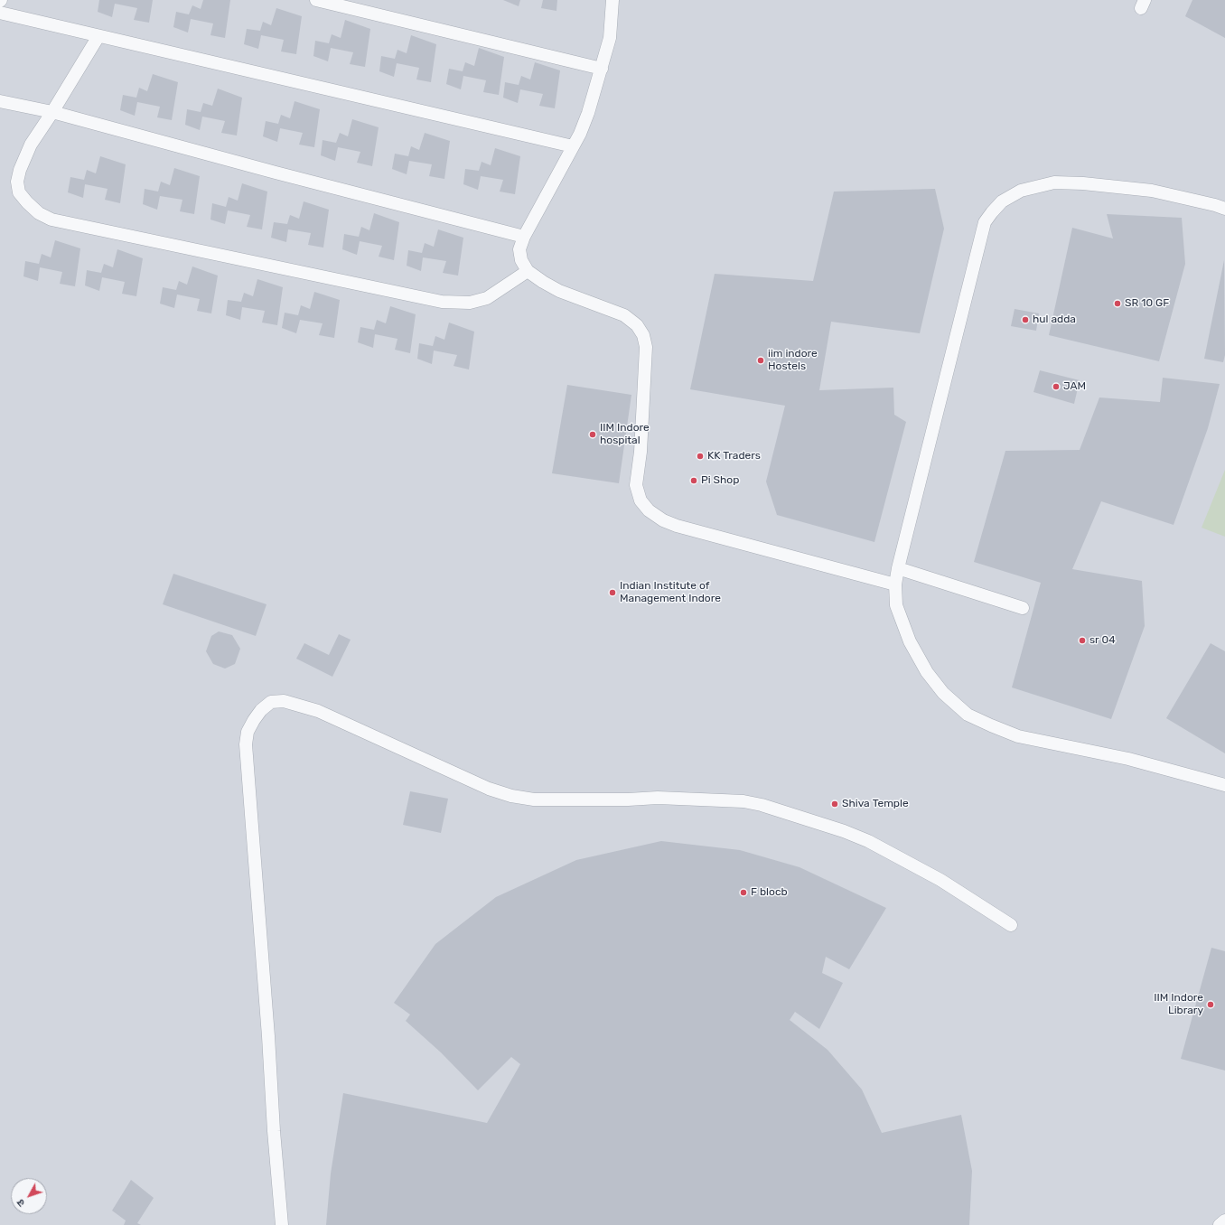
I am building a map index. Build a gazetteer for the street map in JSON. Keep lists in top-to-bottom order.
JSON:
{
  "places": [
    "SR 10 GF",
    "hul adda",
    "iim indore Hostels",
    "JAM",
    "IIM Indore hospital",
    "KK Traders",
    "Pi Shop",
    "Indian Institute of Management Indore",
    "sr 04",
    "Shiva Temple",
    "F blocb",
    "IIM Indore Library"
  ],
  "north": "bottom left"
}
